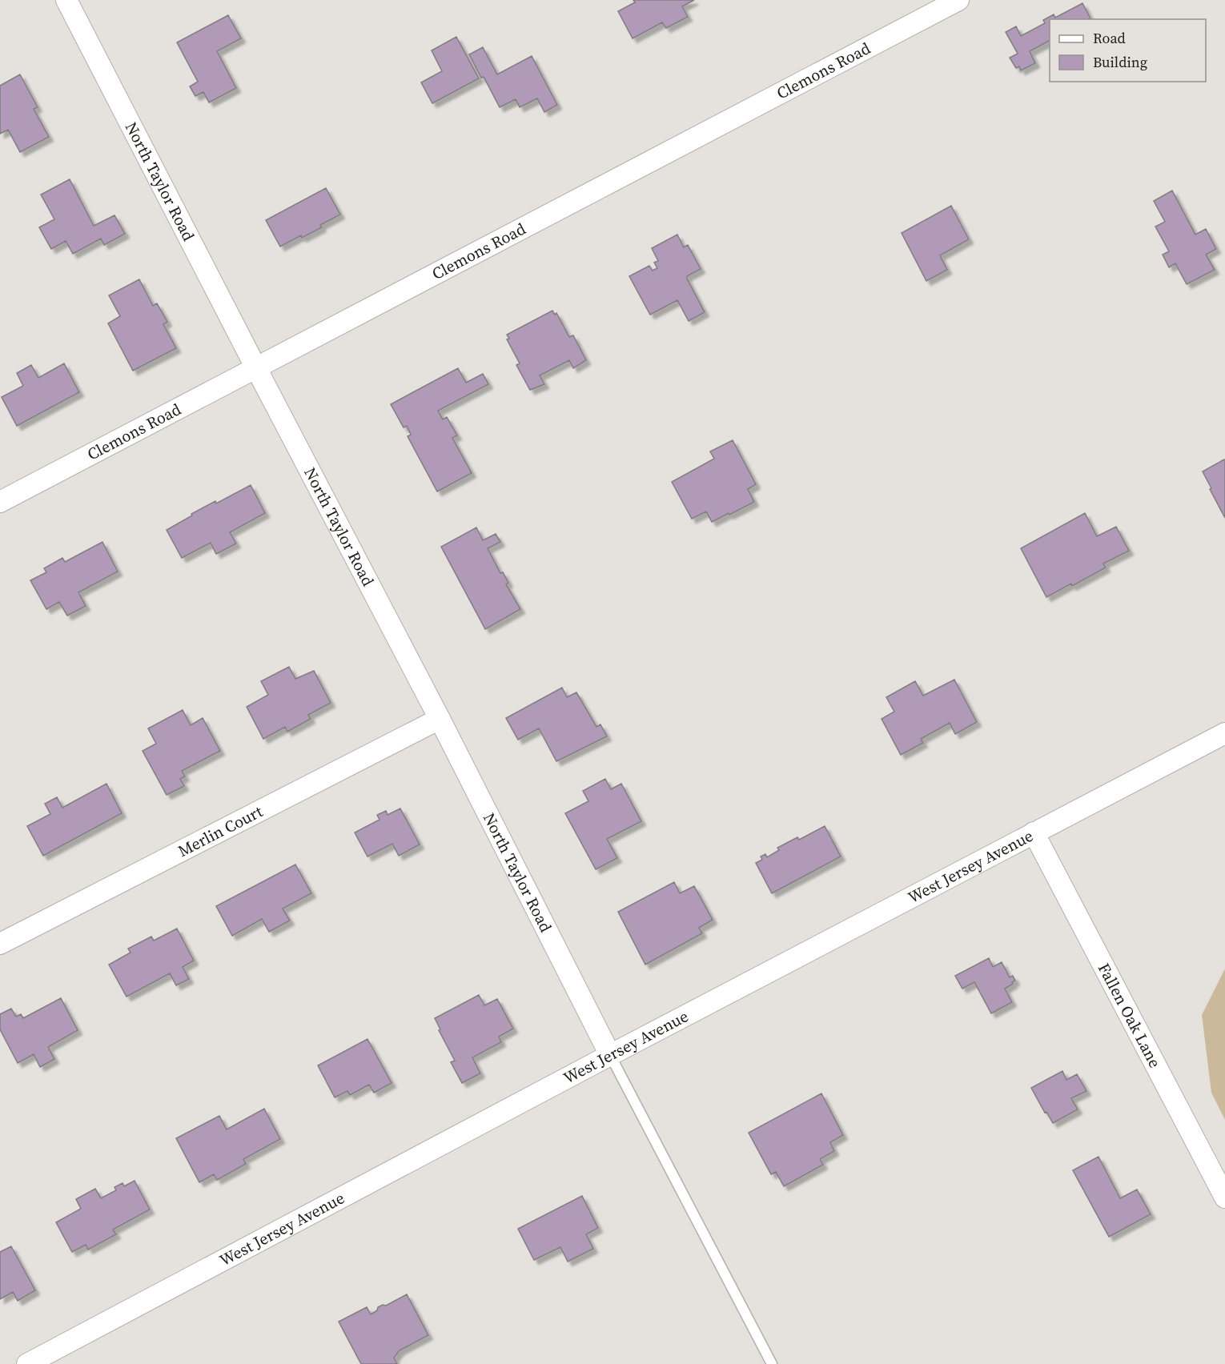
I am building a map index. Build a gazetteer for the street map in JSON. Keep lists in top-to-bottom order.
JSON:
{
  "streets": {
    "street": [
      "Clemons Road",
      "North Taylor Road",
      "Merlin Court",
      "West Jersey Avenue",
      "Fallen Oak Lane"
    ]
  },
  "crossings": [
    ["Clemons Road", "North Taylor Road"],
    ["North Taylor Road", "Merlin Court"],
    ["North Taylor Road", "West Jersey Avenue"],
    ["West Jersey Avenue", "Fallen Oak Lane"]
  ],
  "legend": ["Road", "Building"]
}
